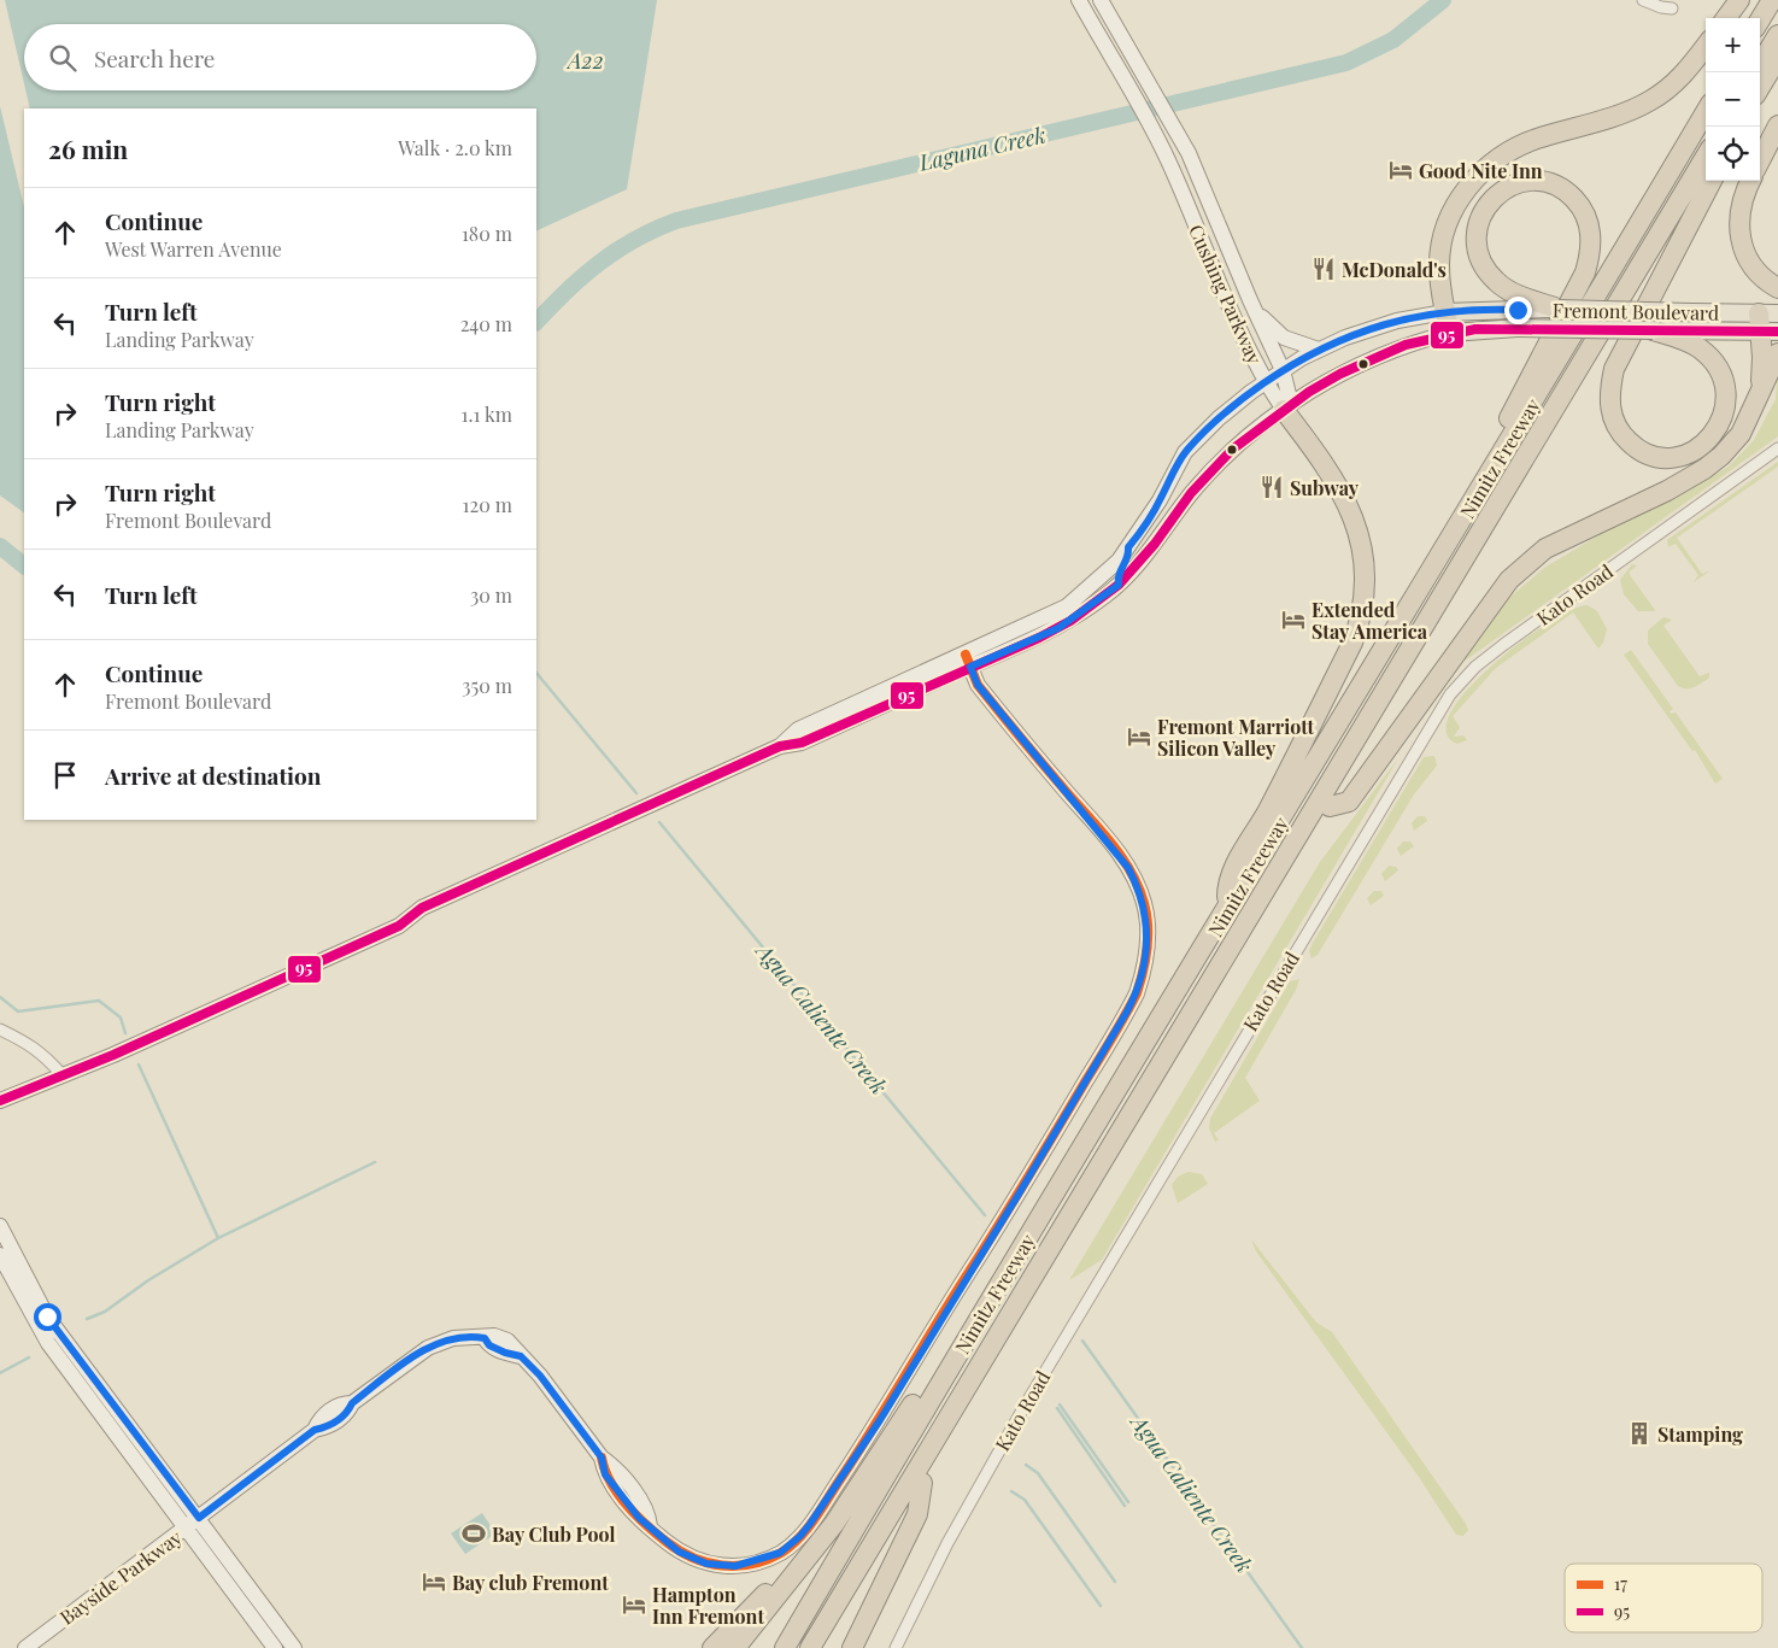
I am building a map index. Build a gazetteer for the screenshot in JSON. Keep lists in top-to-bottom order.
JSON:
{
  "streets": {
    "highway": ["Nimitz Freeway"],
    "main road": ["Cushing Parkway", "Fremont Boulevard", "Bayside Parkway"],
    "street": ["Kato Road"]
  },
  "crossings": [
    ["Cushing Parkway", "Fremont Boulevard"],
    ["Fremont Boulevard", "Bayside Parkway"]
  ],
  "water": ["A22", "Laguna Creek", "Agua Caliente Creek"],
  "places": {
    "hotel": [
      "Good Nite Inn",
      "Extended Stay America",
      "Fremont Marriott Silicon Valley",
      "Bay club Fremont",
      "Hampton Inn Fremont"
    ],
    "restaurant": ["McDonald's", "Subway"],
    "building": ["Stamping"],
    "sports": ["Bay Club Pool"]
  },
  "lines": ["transit line 95", "transit line 17"],
  "legend": ["17", "95"],
  "page": {
    "map_buttons": ["+", "−"],
    "search": "Search here",
    "heading": ["26 min", "Walk · 2.0 km"],
    "list": [
      ["Continue", "West Warren Avenue", "180 m"],
      ["Turn left", "Landing Parkway", "240 m"],
      ["Turn right", "Landing Parkway", "1.1 km"],
      ["Turn right", "Fremont Boulevard", "120 m"],
      ["Turn left", "30 m"],
      ["Continue", "Fremont Boulevard", "350 m"],
      "Arrive at destination"
    ]
  }
}
